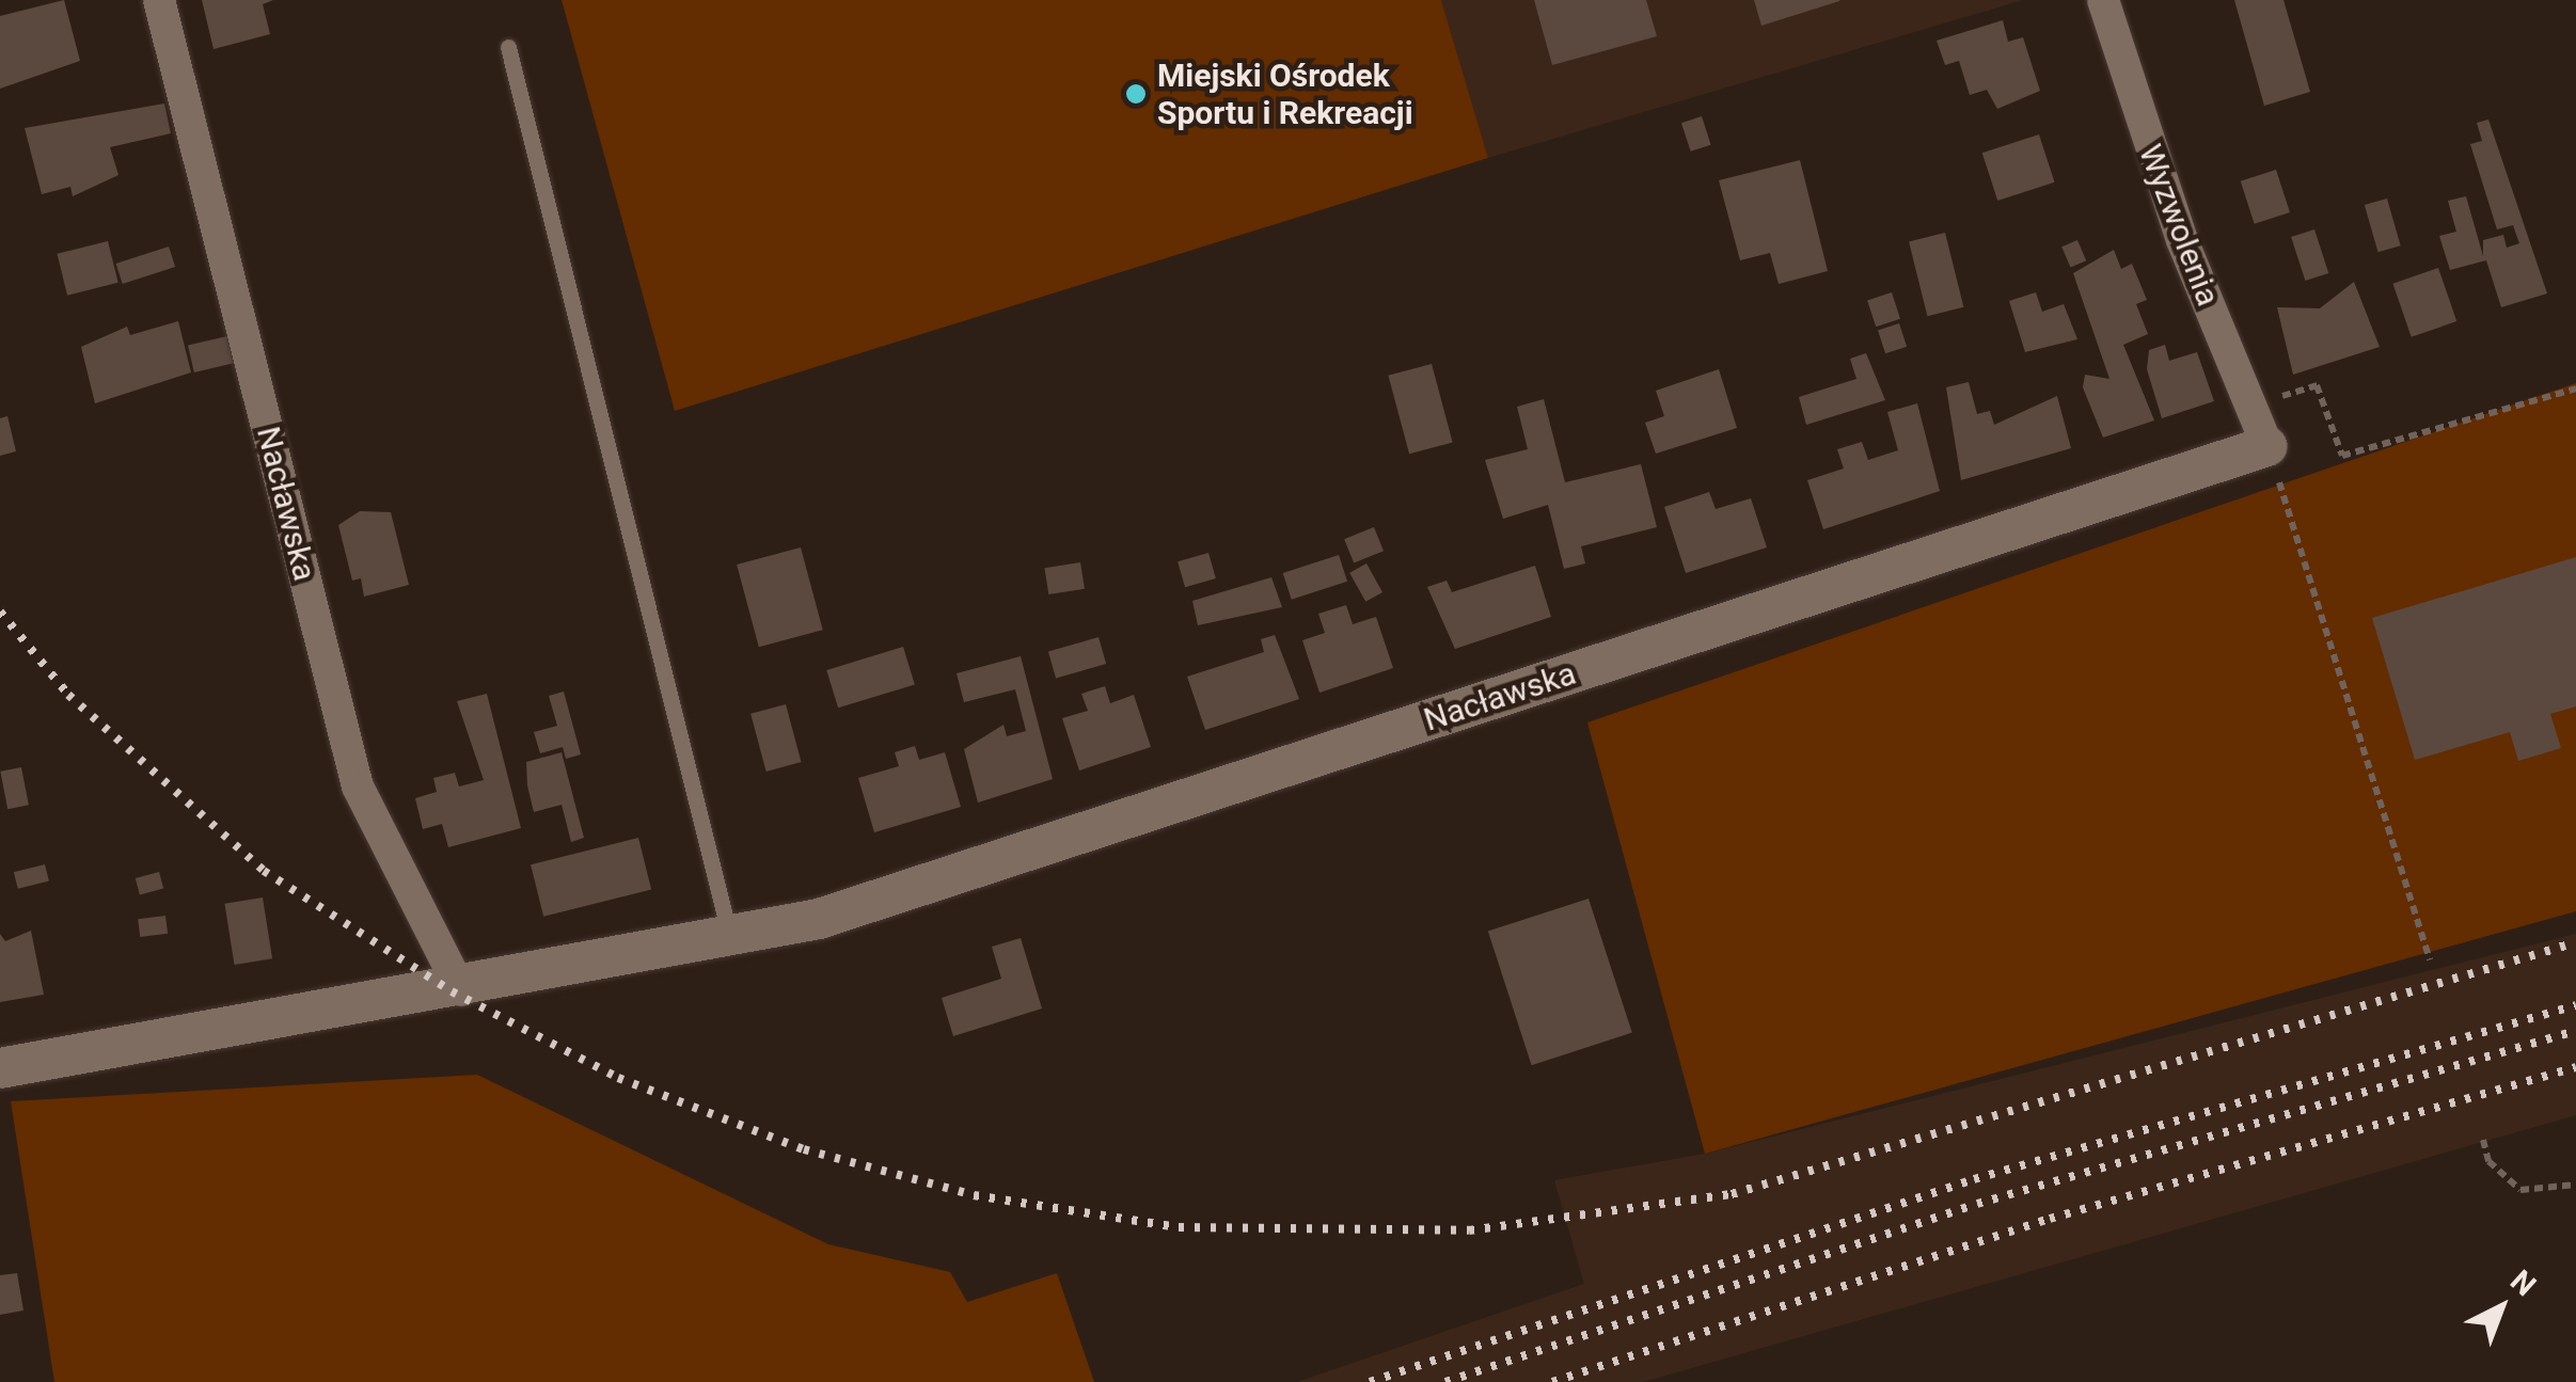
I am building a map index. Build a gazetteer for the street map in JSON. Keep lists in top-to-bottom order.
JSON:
{
  "streets": {
    "street": ["Wyzwolenia", "Nacławska"]
  },
  "crossings": [
    ["Wyzwolenia", "Nacławska"]
  ],
  "places": ["Miejski Ośrodek Sportu i Rekreacji"],
  "north": "top right"
}
